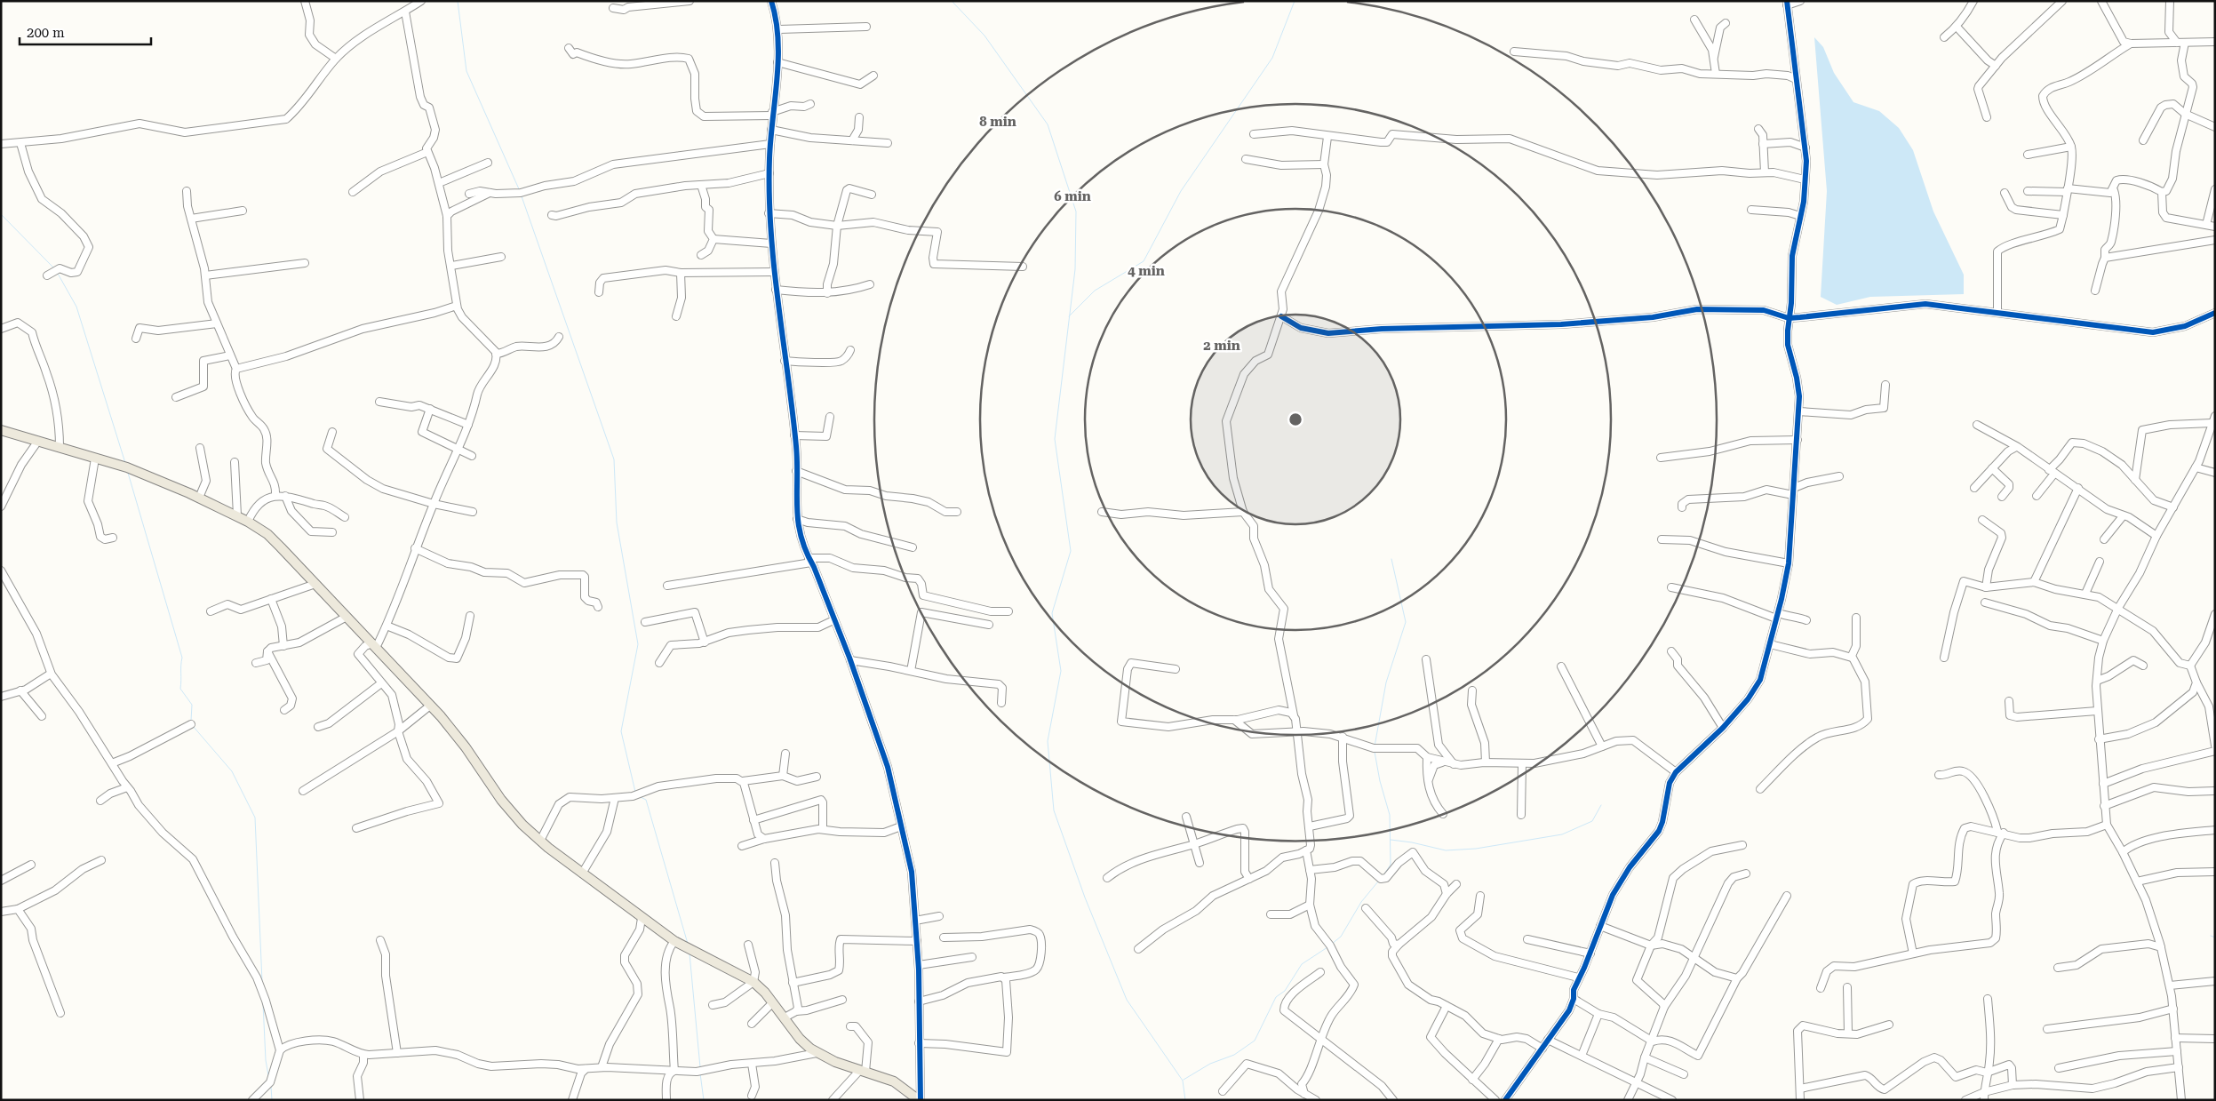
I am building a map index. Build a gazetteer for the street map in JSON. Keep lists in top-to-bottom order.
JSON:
{
  "scale_bar": "200 m",
  "rings": [
    "8 min",
    "6 min",
    "4 min",
    "2 min"
  ]
}
